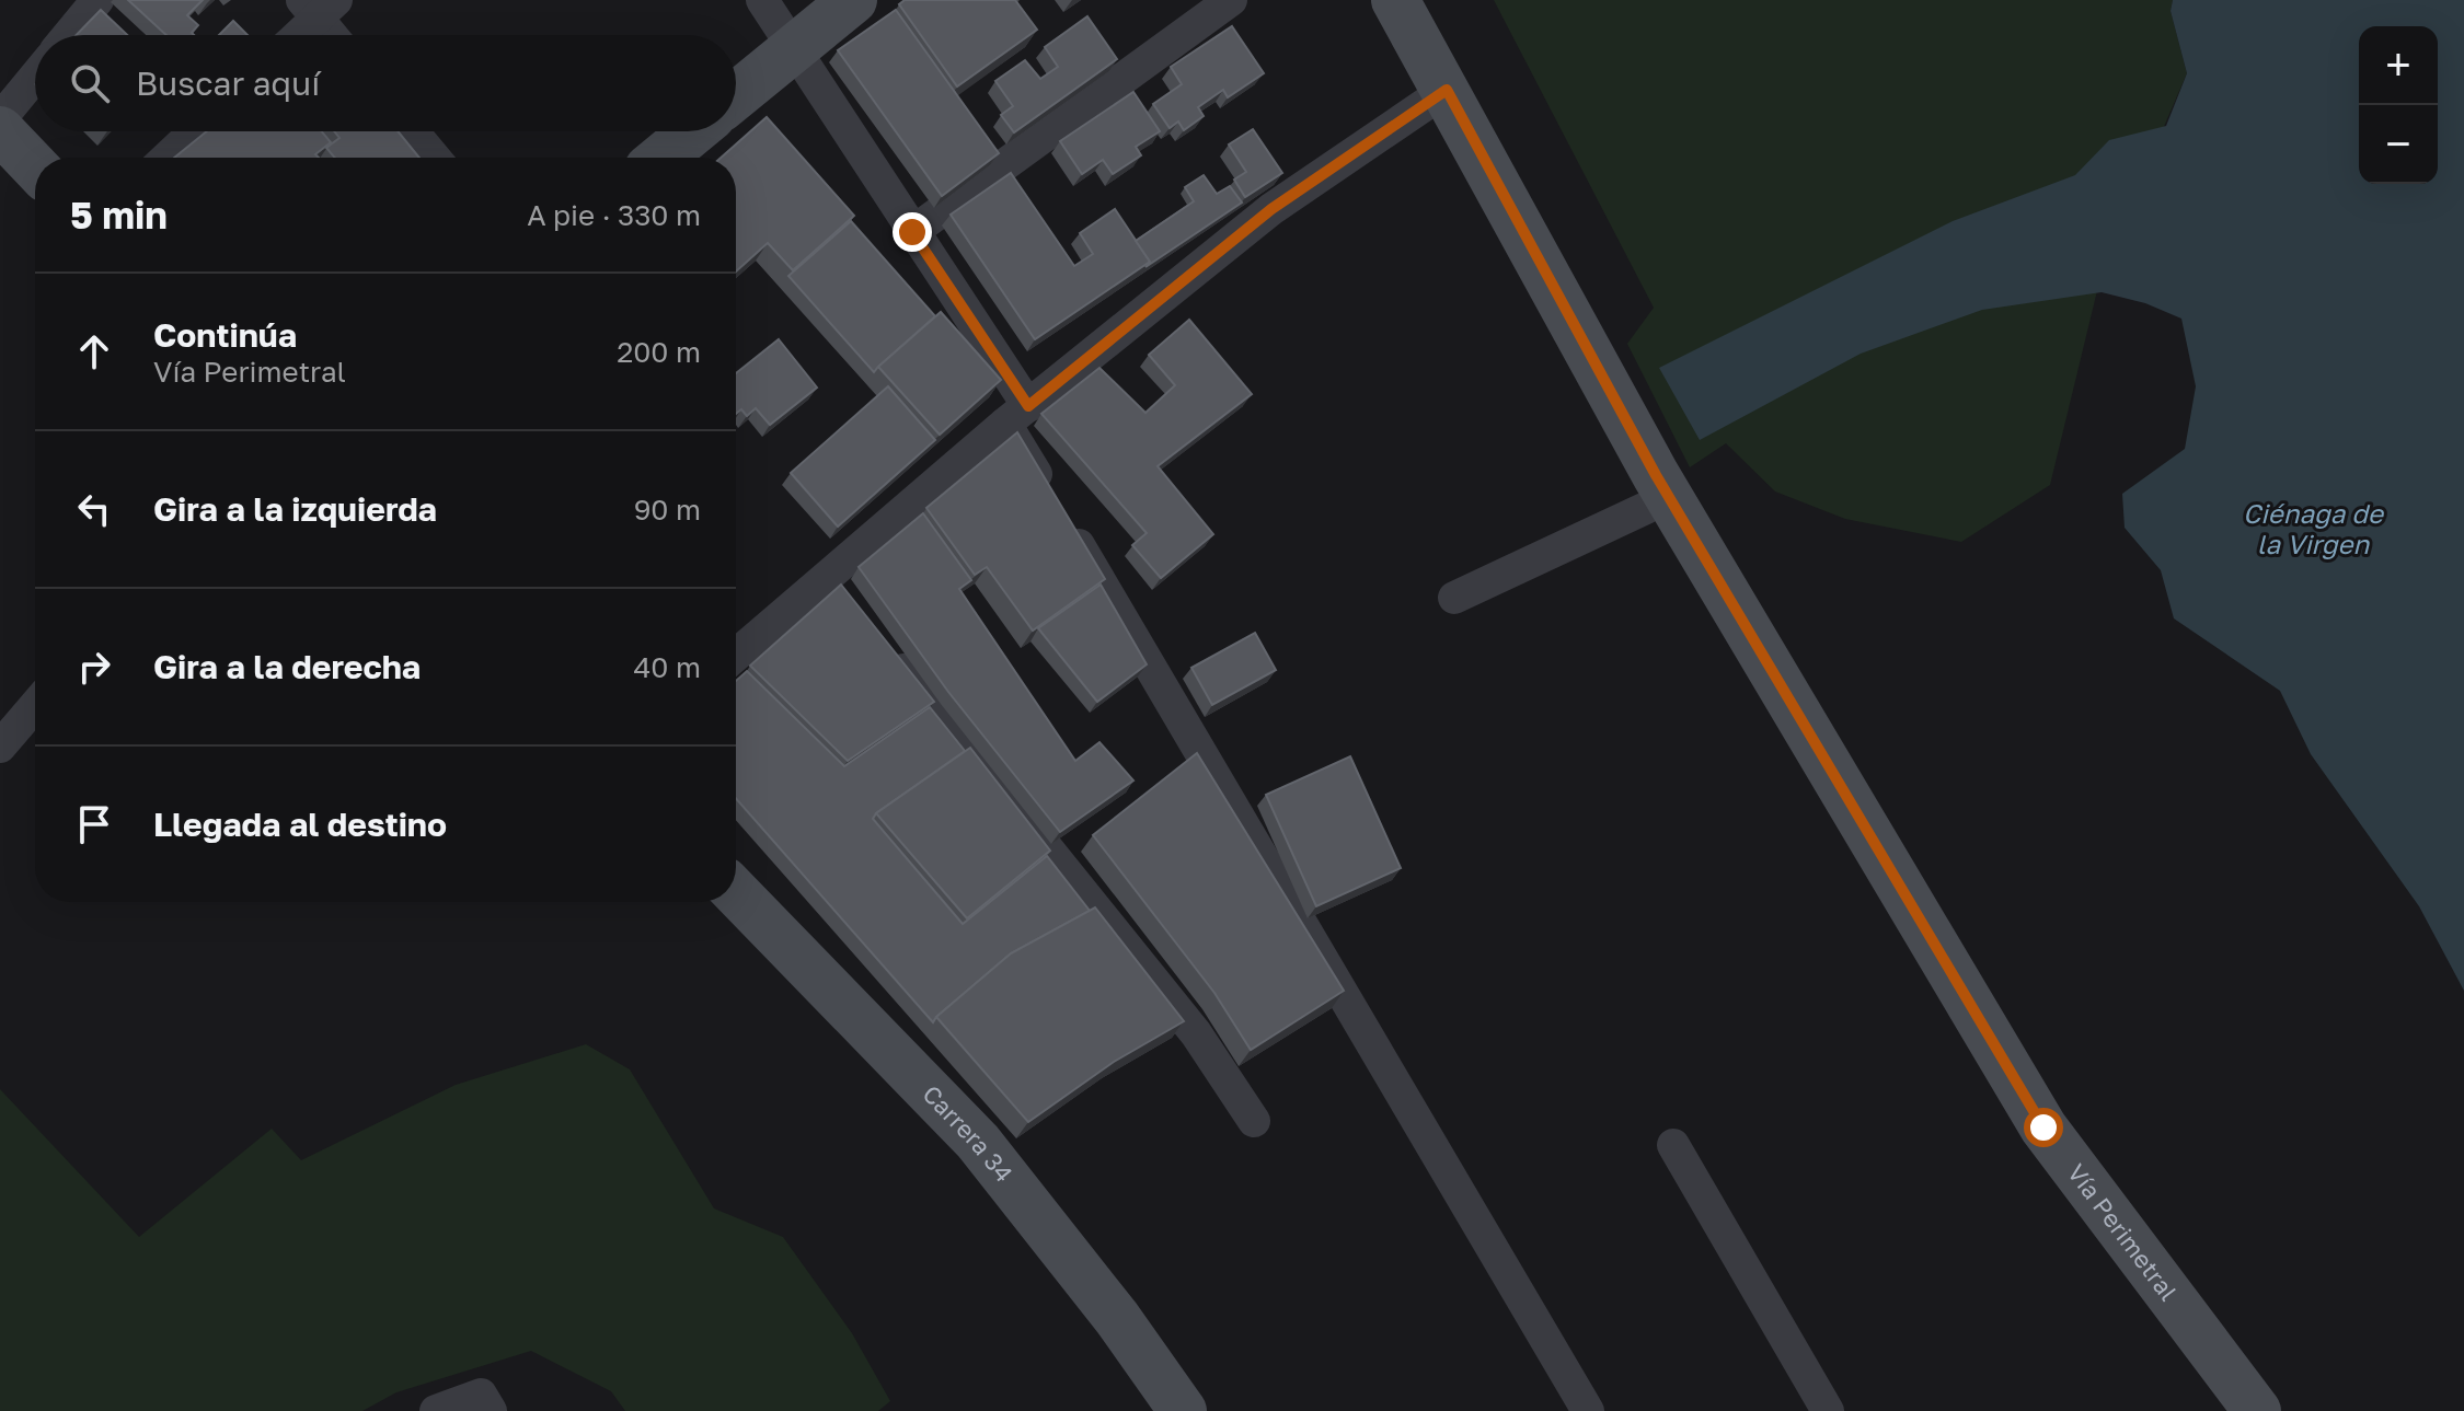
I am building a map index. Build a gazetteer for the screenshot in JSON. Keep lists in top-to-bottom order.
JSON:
{
  "streets": {
    "street": ["Carrera 34", "Vía Perimetral"]
  },
  "water": ["Ciénaga de la Virgen"],
  "page": {
    "map_buttons": ["+", "−"],
    "search": "Buscar aquí",
    "heading": ["5 min", "A pie · 330 m"],
    "list": [
      ["Continúa", "Vía Perimetral", "200 m"],
      ["Gira a la izquierda", "90 m"],
      ["Gira a la derecha", "40 m"],
      "Llegada al destino"
    ]
  }
}
